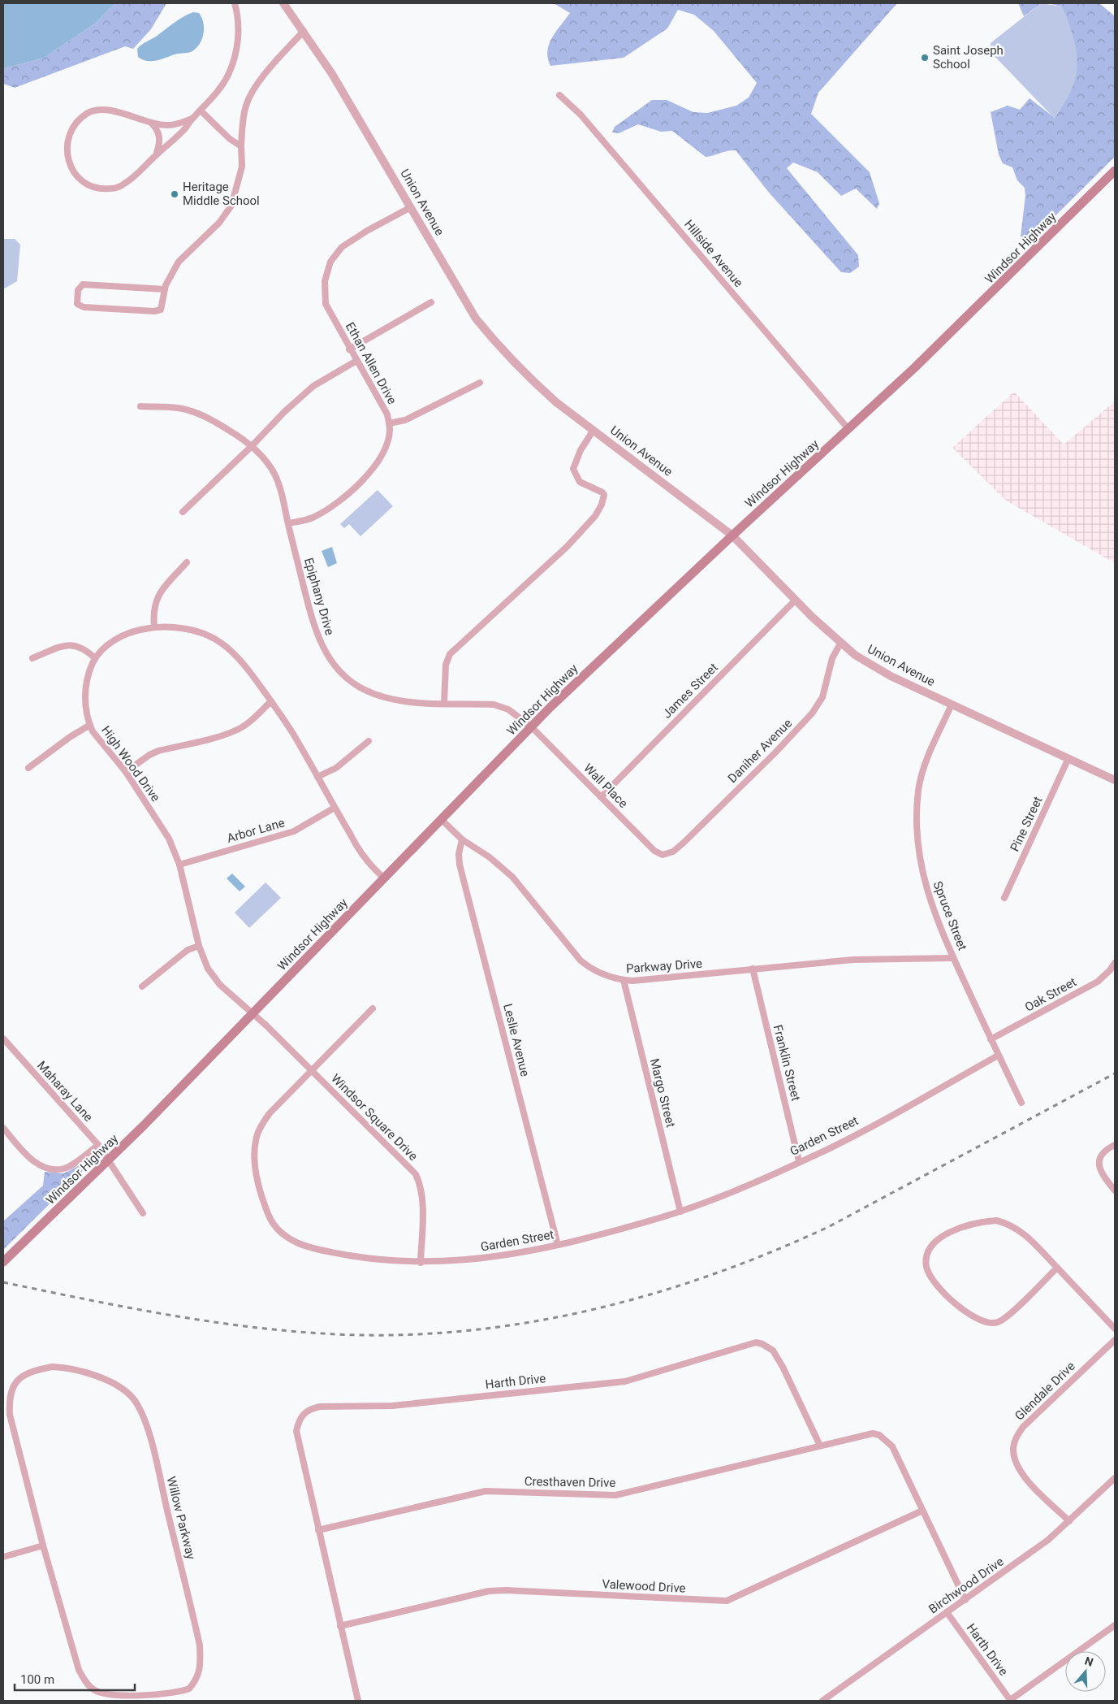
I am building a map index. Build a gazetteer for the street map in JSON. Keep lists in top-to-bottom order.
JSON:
{
  "streets": {
    "main road": ["Windsor Highway"],
    "street": [
      "Union Avenue",
      "Hillside Avenue",
      "Ethan Allen Drive",
      "Epiphany Drive",
      "James Street",
      "Daniher Avenue",
      "High Wood Drive",
      "Wall Place",
      "Pine Street",
      "Arbor Lane",
      "Spruce Street",
      "Parkway Drive",
      "Oak Street",
      "Leslie Avenue",
      "Franklin Street",
      "Maharay Lane",
      "Margo Street",
      "Windsor Square Drive",
      "Garden Street",
      "Harth Drive",
      "Glendale Drive",
      "Cresthaven Drive",
      "Willow Parkway",
      "Birchwood Drive",
      "Valewood Drive"
    ]
  },
  "crossings": [
    ["Union Avenue", "Windsor Highway"],
    ["Union Avenue", "Ethan Allen Drive"],
    ["Union Avenue", "James Street"],
    ["Union Avenue", "Daniher Avenue"],
    ["Union Avenue", "Pine Street"],
    ["Union Avenue", "Spruce Street"],
    ["Windsor Highway", "Hillside Avenue"],
    ["Windsor Highway", "Epiphany Drive"],
    ["Windsor Highway", "High Wood Drive"],
    ["Windsor Highway", "Wall Place"],
    ["Windsor Highway", "Parkway Drive"],
    ["Windsor Highway", "Maharay Lane"],
    ["Windsor Highway", "Windsor Square Drive"],
    ["Ethan Allen Drive", "Epiphany Drive"],
    ["Epiphany Drive", "Wall Place"],
    ["James Street", "Wall Place"],
    ["Daniher Avenue", "Wall Place"],
    ["High Wood Drive", "Arbor Lane"],
    ["High Wood Drive", "Windsor Square Drive"],
    ["Spruce Street", "Parkway Drive"],
    ["Spruce Street", "Oak Street"],
    ["Spruce Street", "Garden Street"],
    ["Parkway Drive", "Leslie Avenue"],
    ["Parkway Drive", "Franklin Street"],
    ["Parkway Drive", "Margo Street"],
    ["Leslie Avenue", "Garden Street"],
    ["Franklin Street", "Garden Street"],
    ["Margo Street", "Garden Street"],
    ["Windsor Square Drive", "Garden Street"],
    ["Harth Drive", "Cresthaven Drive"],
    ["Harth Drive", "Birchwood Drive"],
    ["Harth Drive", "Valewood Drive"],
    ["Glendale Drive", "Birchwood Drive"]
  ],
  "places": ["Saint Joseph School", "Heritage Middle School"],
  "scale_bar": "100 m",
  "north": "top"
}
